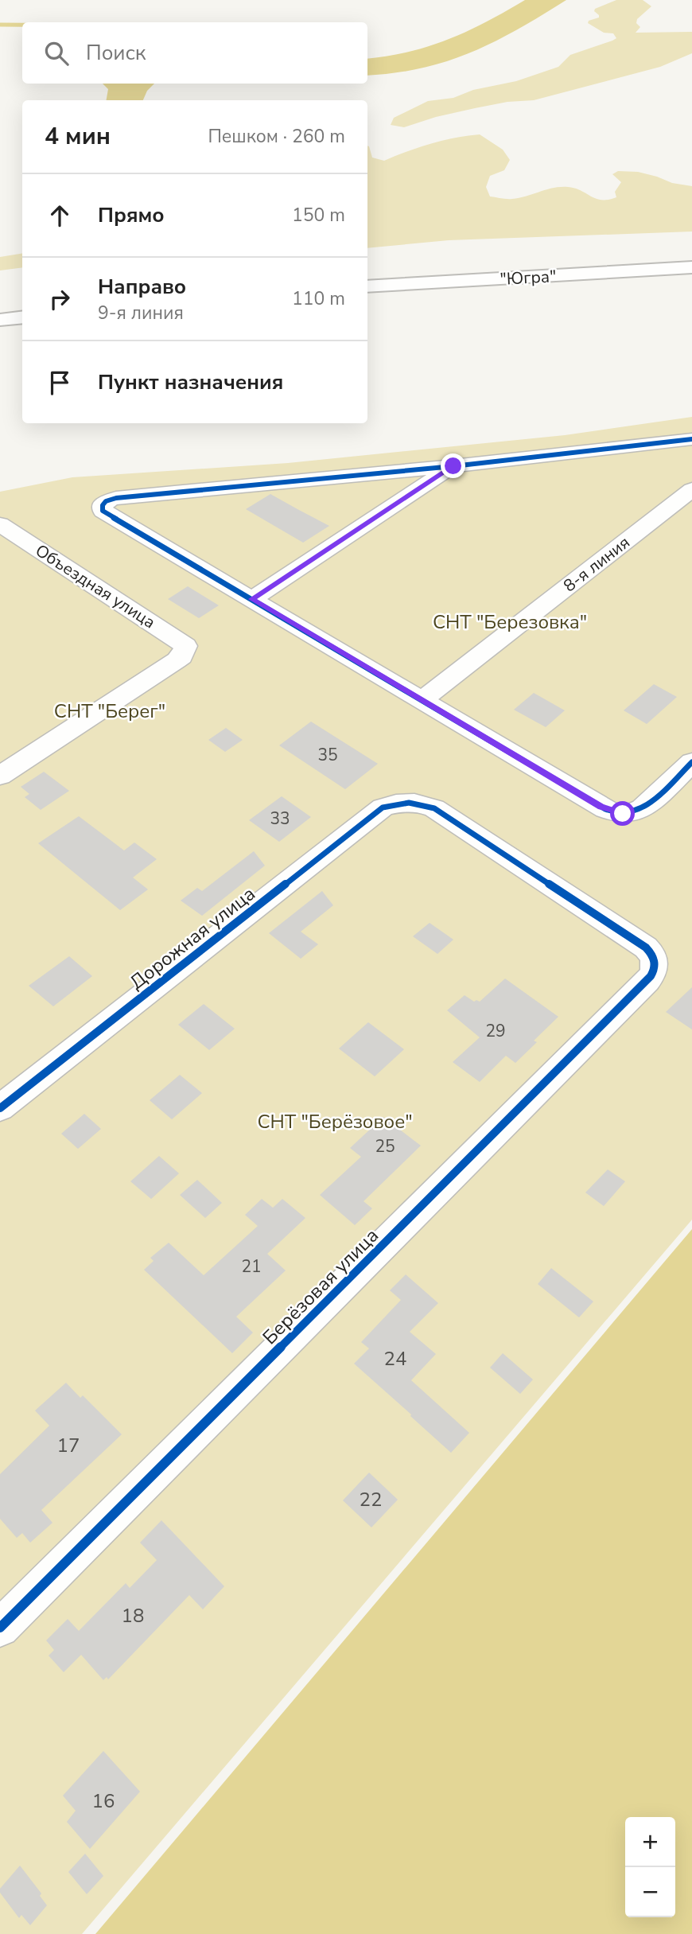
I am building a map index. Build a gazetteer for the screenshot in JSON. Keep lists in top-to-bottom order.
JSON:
{
  "streets": {
    "highway": ["\"Югра\""],
    "street": [
      "8-я линия",
      "Объездная улица",
      "Дорожная улица",
      "Берёзовая улица"
    ]
  },
  "crossings": [
    ["Дорожная улица", "Берёзовая улица"]
  ],
  "parks": ["СНТ \"Березовка\"", "СНТ \"Берег\"", "СНТ \"Берёзовое\""],
  "house_numbers": [
    "35",
    "33",
    "29",
    "25",
    "21",
    "24",
    "17",
    "22",
    "18",
    "16"
  ],
  "page": {
    "search": "Поиск",
    "heading": ["4 мин", "Пешком · 260 m"],
    "list": [
      ["Прямо", "150 m"],
      ["Направо", "9-я линия", "110 m"],
      "Пункт назначения"
    ],
    "map_buttons": ["+", "−"]
  }
}
